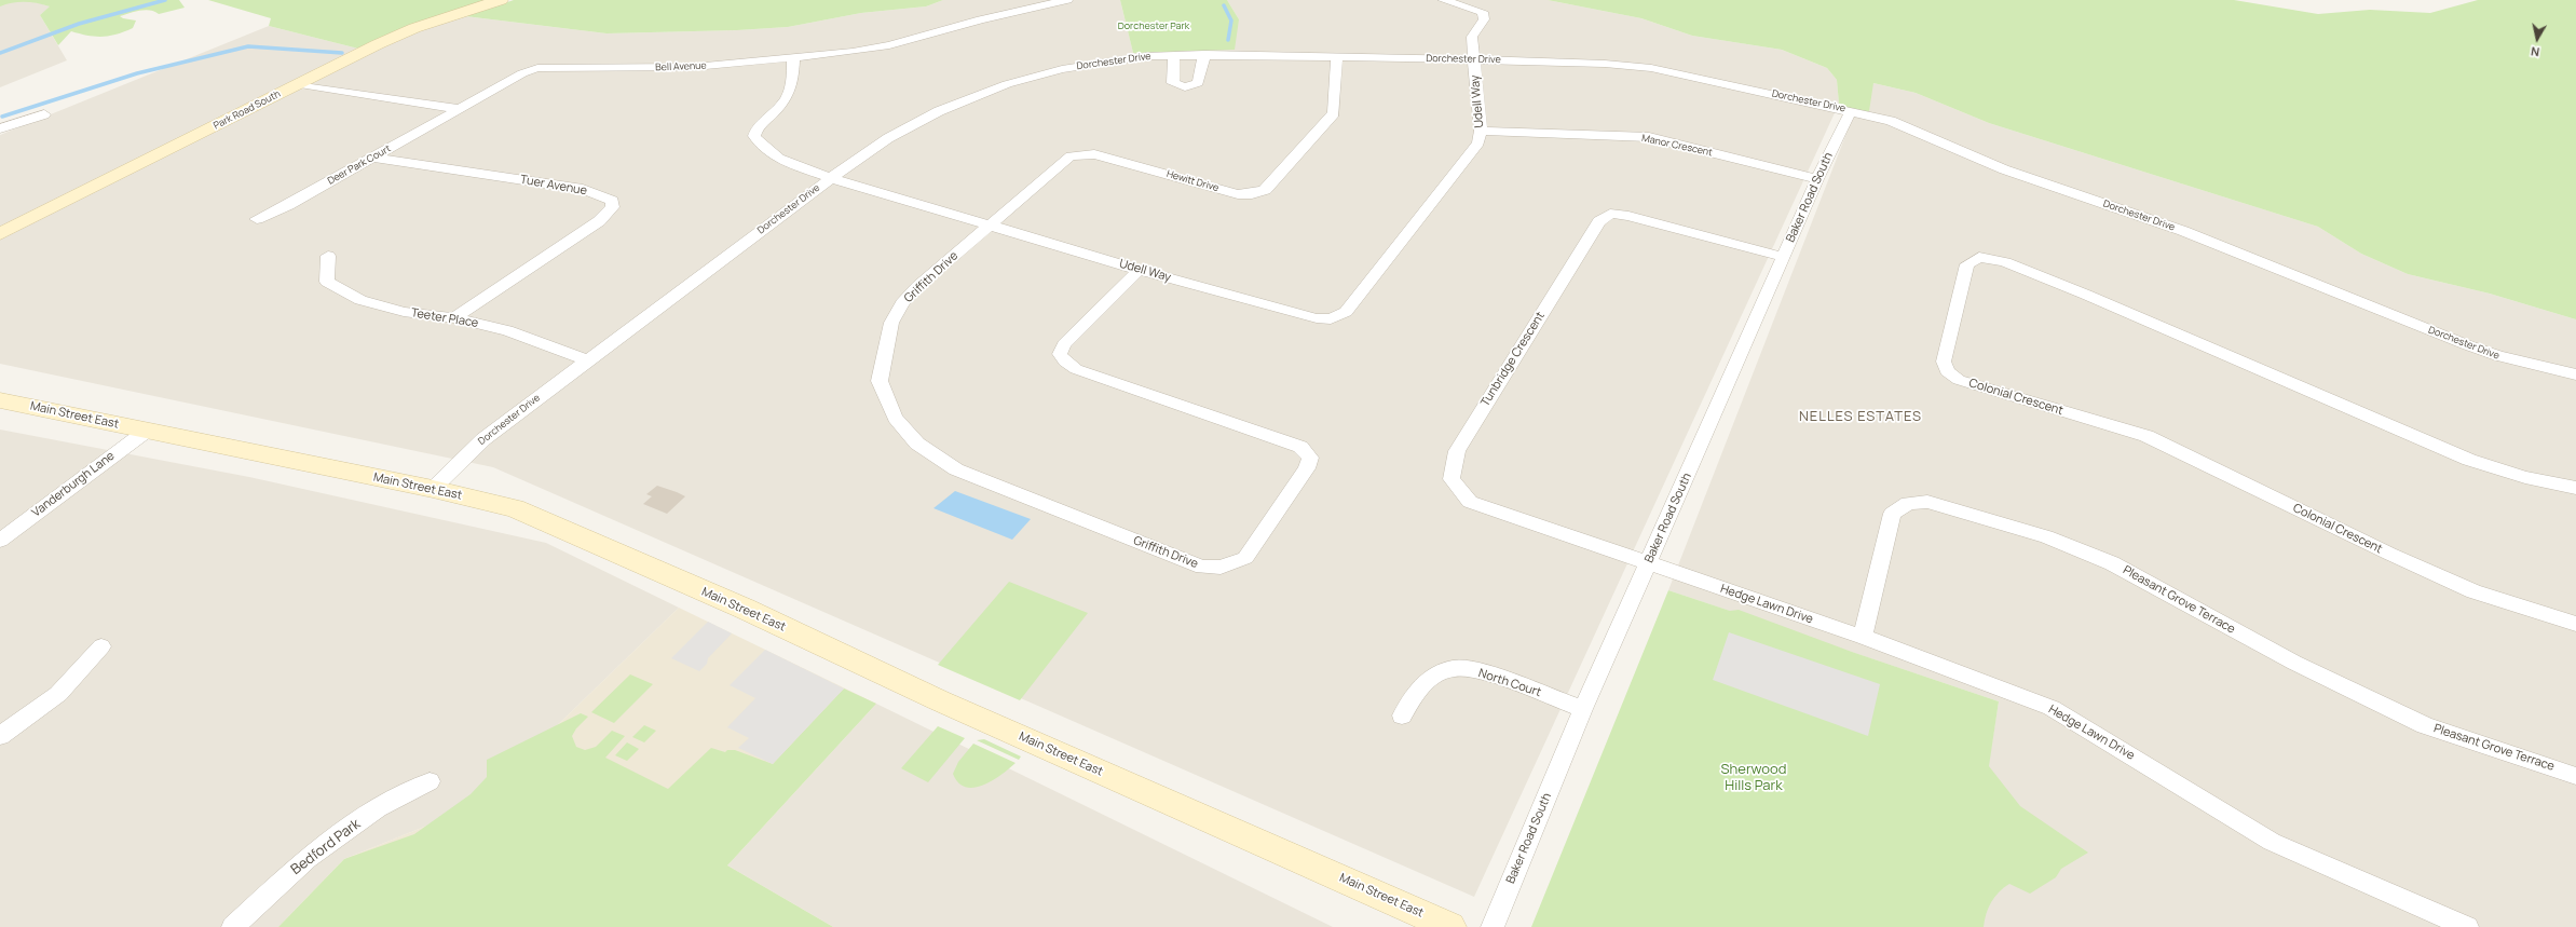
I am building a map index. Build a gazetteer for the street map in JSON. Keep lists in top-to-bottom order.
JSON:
{
  "streets": {
    "main road": ["Park Road South", "Main Street East"],
    "street": [
      "Dorchester Drive",
      "Bell Avenue",
      "Udell Way",
      "Manor Crescent",
      "Deer Park Court",
      "Hewitt Drive",
      "Tuer Avenue",
      "Baker Road South",
      "Griffith Drive",
      "Teeter Place",
      "Tunbridge Crescent",
      "Colonial Crescent",
      "Vanderburgh Lane",
      "Pleasant Grove Terrace",
      "Hedge Lawn Drive",
      "North Court",
      "Bedford Park"
    ]
  },
  "crossings": [
    ["Dorchester Drive", "Udell Way"],
    ["Dorchester Drive", "Hewitt Drive"],
    ["Dorchester Drive", "Baker Road South"],
    ["Dorchester Drive", "Teeter Place"],
    ["Dorchester Drive", "Main Street East"],
    ["Bell Avenue", "Udell Way"],
    ["Bell Avenue", "Deer Park Court"],
    ["Udell Way", "Manor Crescent"],
    ["Udell Way", "Hewitt Drive"],
    ["Udell Way", "Griffith Drive"],
    ["Manor Crescent", "Baker Road South"],
    ["Deer Park Court", "Tuer Avenue"],
    ["Hewitt Drive", "Griffith Drive"],
    ["Tuer Avenue", "Teeter Place"],
    ["Baker Road South", "Tunbridge Crescent"],
    ["Baker Road South", "Hedge Lawn Drive"],
    ["Baker Road South", "North Court"],
    ["Tunbridge Crescent", "Hedge Lawn Drive"],
    ["Main Street East", "Vanderburgh Lane"],
    ["Pleasant Grove Terrace", "Hedge Lawn Drive"]
  ],
  "districts": ["NELLES ESTATES"],
  "parks": ["Dorchester Park", "Sherwood Hills Park"],
  "north": "bottom"
}
